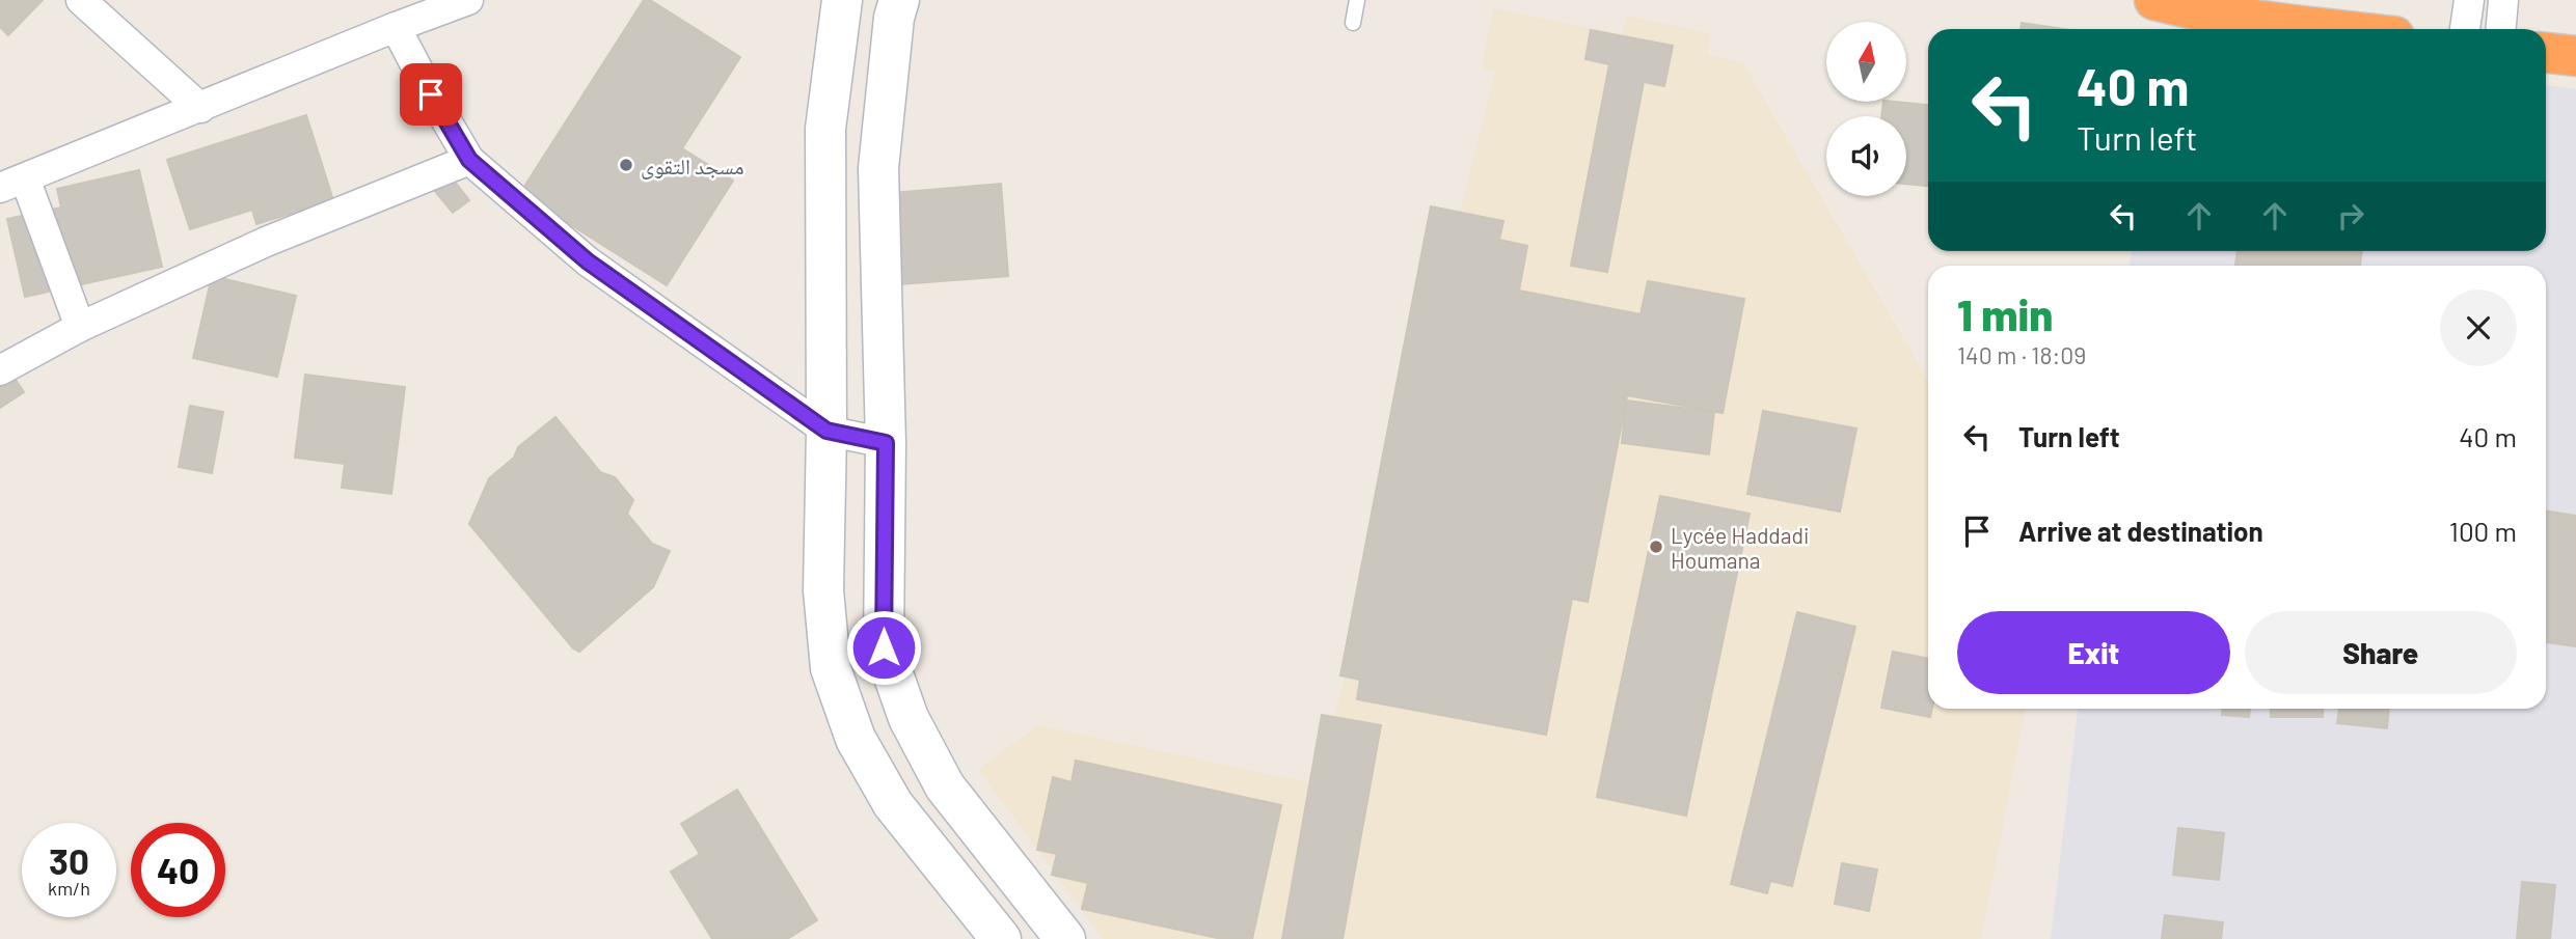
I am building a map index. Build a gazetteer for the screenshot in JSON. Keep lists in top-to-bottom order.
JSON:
{
  "places": ["مسجد التقوى", "Lycée Haddadi Houmana"],
  "north": "top",
  "page": {
    "turn": ["40 m", "Turn left"],
    "heading": ["1 min", "140 m · 18:09"],
    "list": [
      {
        "name": "Turn left",
        "value": "40 m"
      },
      {
        "name": "Arrive at destination",
        "value": "100 m"
      }
    ],
    "buttons": ["Exit", "Share"],
    "speed": "30 km/h",
    "limit": "40"
  }
}
